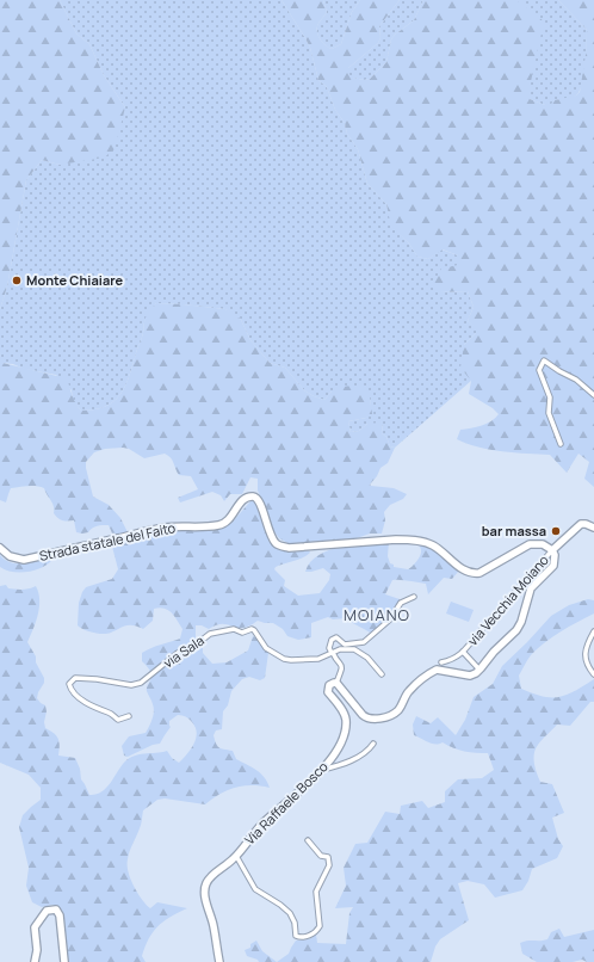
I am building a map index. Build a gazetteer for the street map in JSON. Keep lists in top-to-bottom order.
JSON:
{
  "streets": {
    "street": [
      "Strada statale del Faito",
      "via Vecchia Moiano",
      "via Sala",
      "Via Raffaele Bosco"
    ]
  },
  "crossings": [
    ["Strada statale del Faito", "via Vecchia Moiano"]
  ],
  "districts": ["MOIANO"],
  "places": ["Monte Chiaiare", "bar massa"]
}
